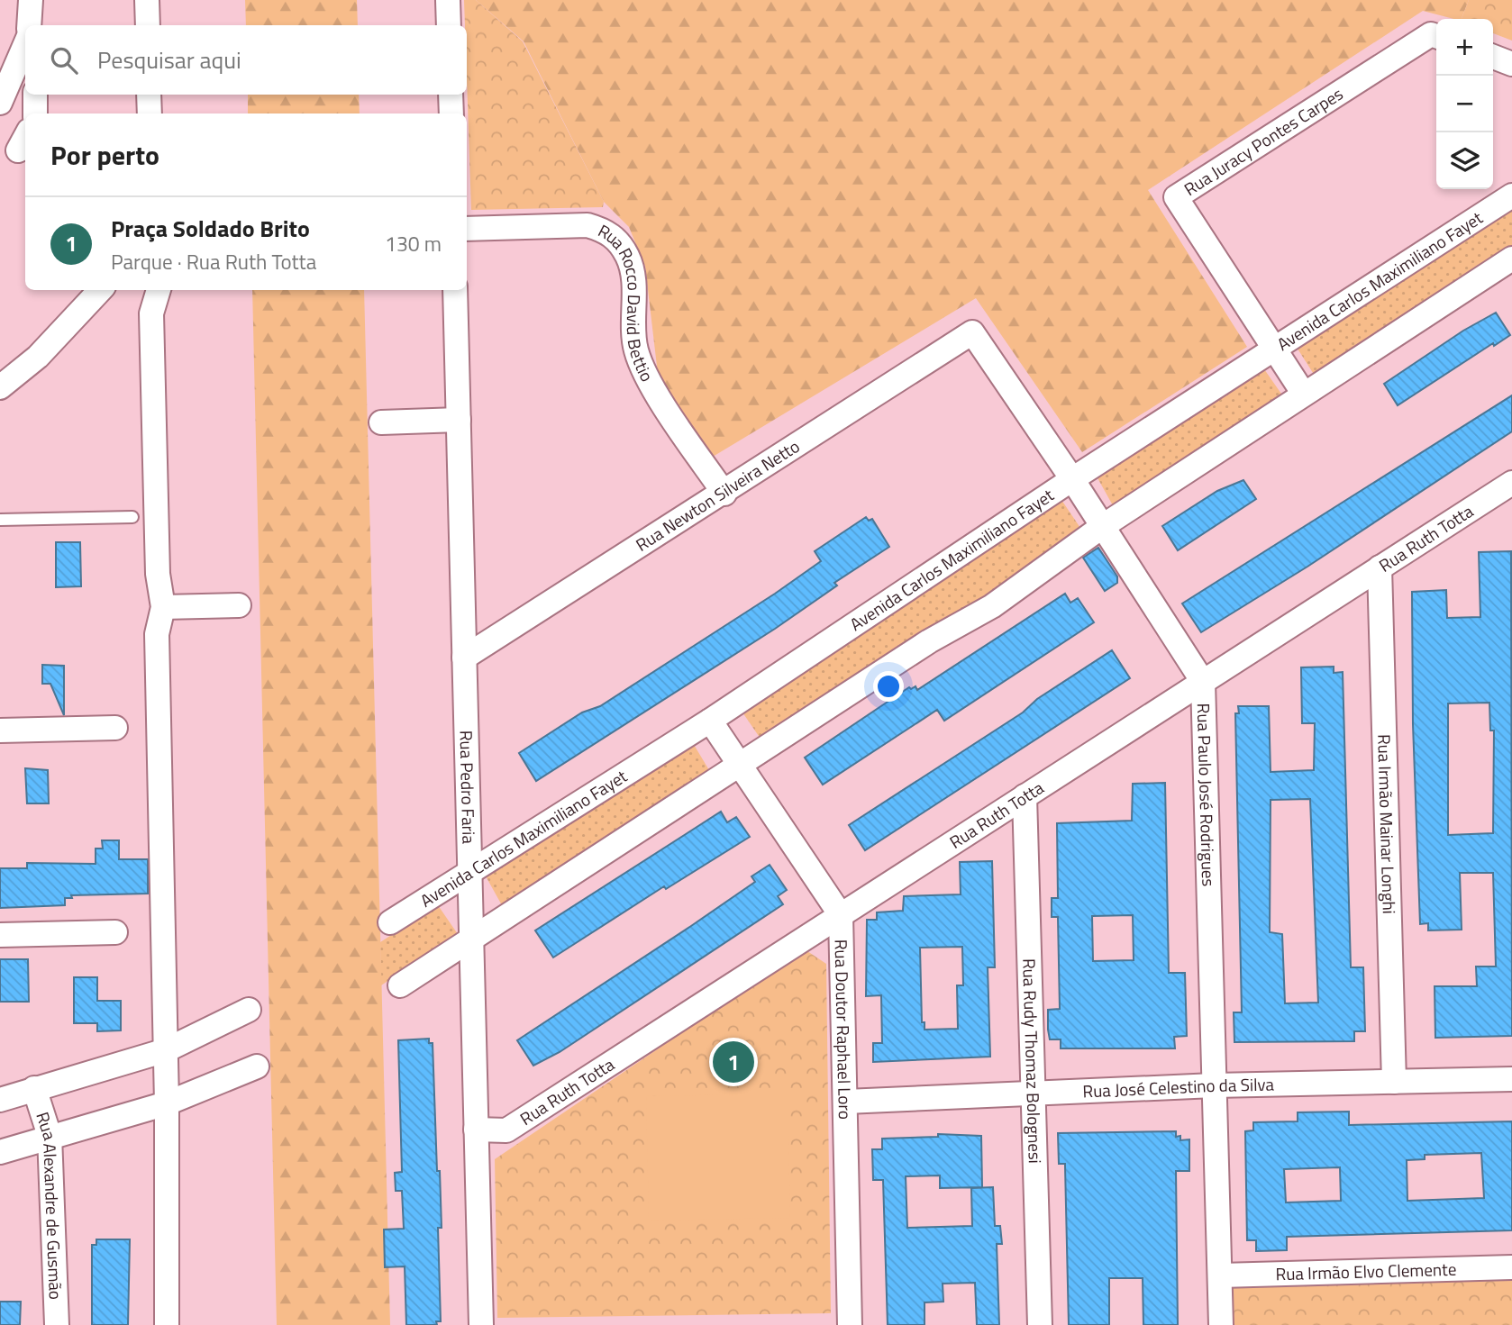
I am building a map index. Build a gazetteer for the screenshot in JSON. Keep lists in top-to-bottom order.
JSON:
{
  "streets": {
    "street": [
      "Rua Juracy Pontes Carpes",
      "Avenida Carlos Maximiliano Fayet",
      "Rua Rocco David Bettio",
      "Rua Newton Silveira Netto",
      "Rua Ruth Totta",
      "Rua Pedro Faria",
      "Rua Paulo José Rodrigues",
      "Rua Irmão Mainar Longhi",
      "Rua Doutor Raphael Loro",
      "Rua Rudy Thomaz Bolognesi",
      "Rua José Celestino da Silva",
      "Rua Alexandre de Gusmão",
      "Rua Irmão Elvo Clemente"
    ]
  },
  "crossings": [
    ["Rua Juracy Pontes Carpes", "Avenida Carlos Maximiliano Fayet"],
    ["Avenida Carlos Maximiliano Fayet", "Rua Pedro Faria"],
    ["Avenida Carlos Maximiliano Fayet", "Rua Paulo José Rodrigues"],
    ["Avenida Carlos Maximiliano Fayet", "Rua Doutor Raphael Loro"],
    ["Rua Rocco David Bettio", "Rua Newton Silveira Netto"],
    ["Rua Newton Silveira Netto", "Rua Pedro Faria"],
    ["Rua Newton Silveira Netto", "Rua Paulo José Rodrigues"],
    ["Rua Ruth Totta", "Rua Pedro Faria"],
    ["Rua Ruth Totta", "Rua Paulo José Rodrigues"],
    ["Rua Ruth Totta", "Rua Irmão Mainar Longhi"],
    ["Rua Ruth Totta", "Rua Doutor Raphael Loro"],
    ["Rua Ruth Totta", "Rua Rudy Thomaz Bolognesi"],
    ["Rua Paulo José Rodrigues", "Rua José Celestino da Silva"],
    ["Rua Paulo José Rodrigues", "Rua Irmão Elvo Clemente"],
    ["Rua Irmão Mainar Longhi", "Rua José Celestino da Silva"],
    ["Rua Doutor Raphael Loro", "Rua José Celestino da Silva"],
    ["Rua Rudy Thomaz Bolognesi", "Rua José Celestino da Silva"]
  ],
  "page": {
    "map_buttons": ["+", "−"],
    "search": "Pesquisar aqui",
    "heading": "Por perto",
    "list": [
      {
        "mark": "1",
        "name": "Praça Soldado Brito",
        "note": "Parque · Rua Ruth Totta",
        "value": "130 m"
      }
    ],
    "pins": "1"
  }
}
